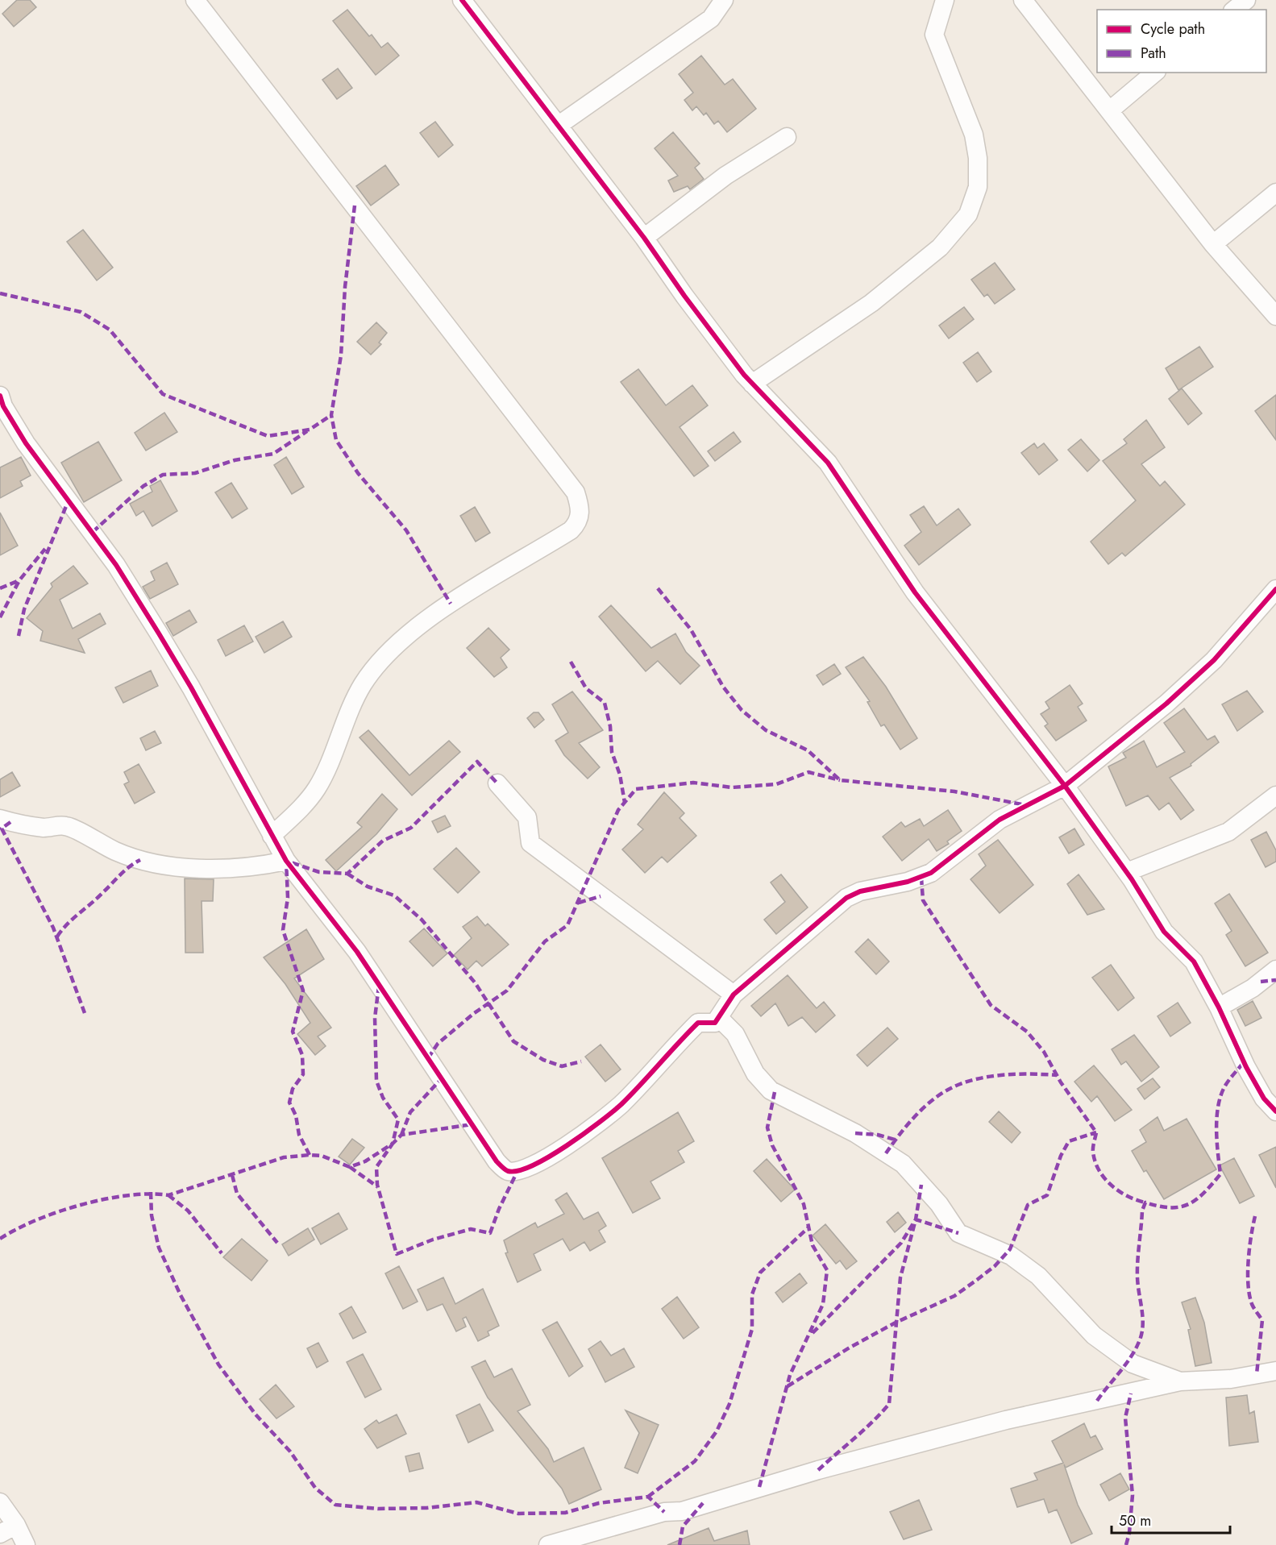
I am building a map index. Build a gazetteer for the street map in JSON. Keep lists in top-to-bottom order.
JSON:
{
  "legend": ["Cycle path", "Path"],
  "scale_bar": "50 m"
}
